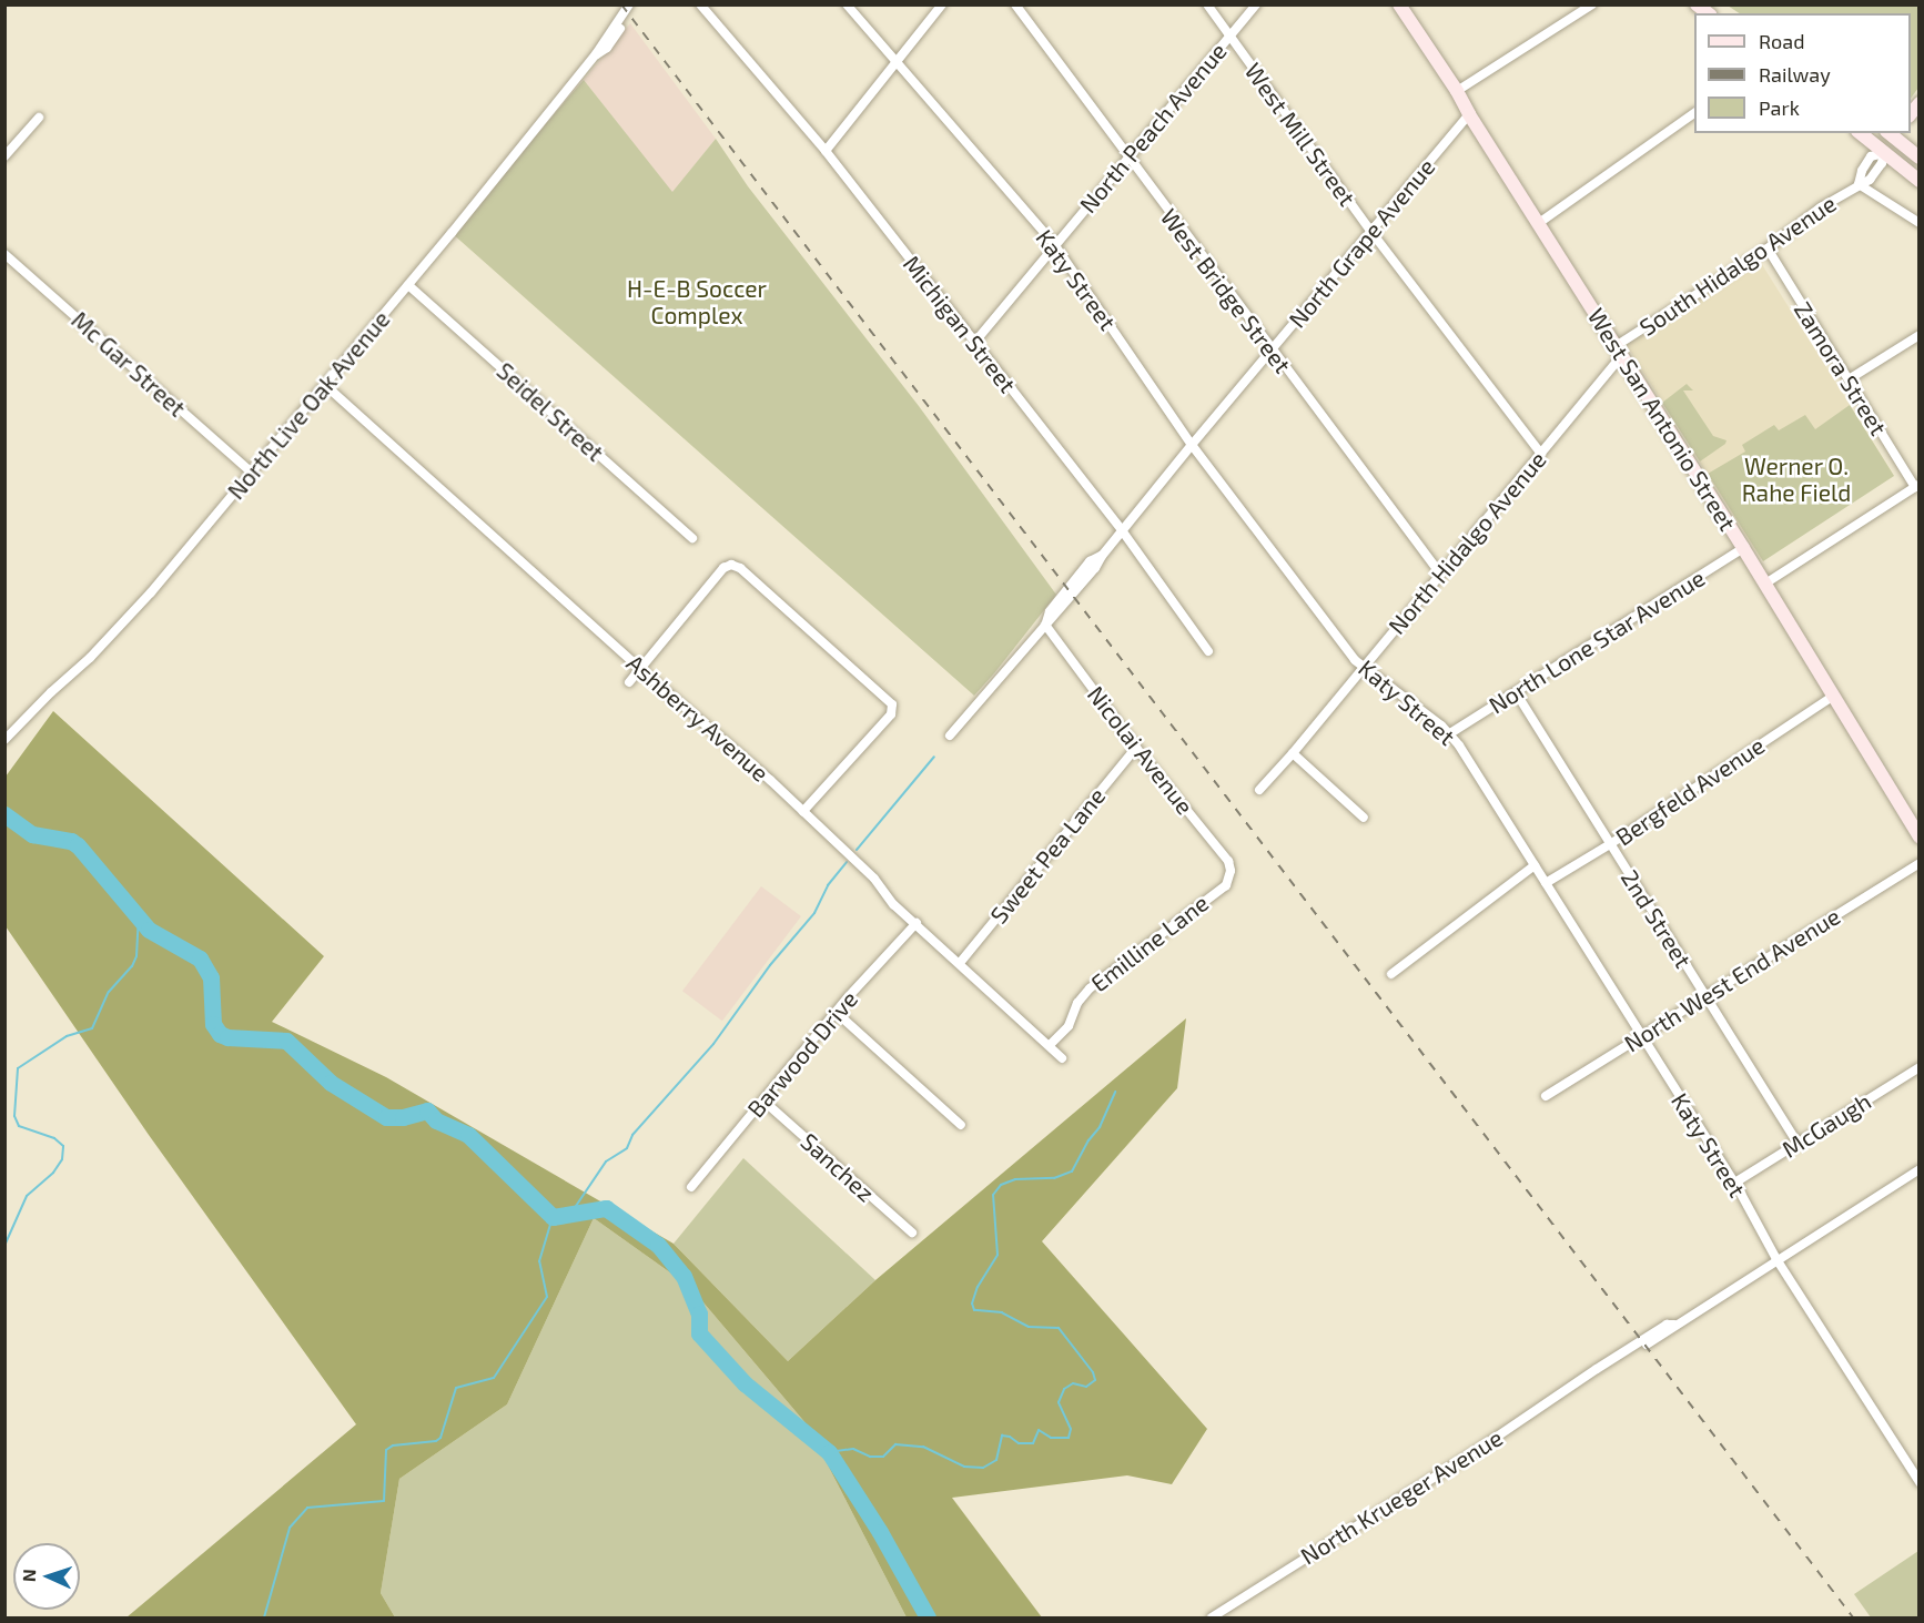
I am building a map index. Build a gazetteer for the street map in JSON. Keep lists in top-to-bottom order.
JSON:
{
  "streets": {
    "street": [
      "North Peach Avenue",
      "West Mill Street",
      "North Grape Avenue",
      "South Hidalgo Avenue",
      "Katy Street",
      "West Bridge Street",
      "Michigan Street",
      "Mc Gar Street",
      "Zamora Street",
      "North Live Oak Avenue",
      "Seidel Street",
      "West San Antonio Street",
      "North Hidalgo Avenue",
      "North Lone Star Avenue",
      "Ashberry Avenue",
      "Nicolai Avenue",
      "Bergfeld Avenue",
      "Sweet Pea Lane",
      "2nd Street",
      "Emilline Lane",
      "North West End Avenue",
      "Barwood Drive",
      "McGaugh",
      "Sanchez",
      "North Krueger Avenue"
    ]
  },
  "crossings": [
    ["North Peach Avenue", "West Mill Street"],
    ["North Peach Avenue", "Katy Street"],
    ["North Peach Avenue", "West Bridge Street"],
    ["North Peach Avenue", "Michigan Street"],
    ["West Mill Street", "North Grape Avenue"],
    ["West Mill Street", "North Hidalgo Avenue"],
    ["North Grape Avenue", "Katy Street"],
    ["North Grape Avenue", "West Bridge Street"],
    ["North Grape Avenue", "Michigan Street"],
    ["North Grape Avenue", "West San Antonio Street"],
    ["North Grape Avenue", "Nicolai Avenue"],
    ["South Hidalgo Avenue", "Zamora Street"],
    ["South Hidalgo Avenue", "West San Antonio Street"],
    ["South Hidalgo Avenue", "North Hidalgo Avenue"],
    ["Katy Street", "North Hidalgo Avenue"],
    ["Katy Street", "North Lone Star Avenue"],
    ["Katy Street", "Bergfeld Avenue"],
    ["Katy Street", "North West End Avenue"],
    ["Katy Street", "McGaugh"],
    ["Katy Street", "North Krueger Avenue"],
    ["West Bridge Street", "North Hidalgo Avenue"],
    ["Mc Gar Street", "North Live Oak Avenue"],
    ["North Live Oak Avenue", "Seidel Street"],
    ["North Live Oak Avenue", "Ashberry Avenue"],
    ["West San Antonio Street", "North Hidalgo Avenue"],
    ["West San Antonio Street", "North Lone Star Avenue"],
    ["West San Antonio Street", "Bergfeld Avenue"],
    ["North Lone Star Avenue", "2nd Street"],
    ["Ashberry Avenue", "Sweet Pea Lane"],
    ["Ashberry Avenue", "Emilline Lane"],
    ["Ashberry Avenue", "Barwood Drive"],
    ["Nicolai Avenue", "Sweet Pea Lane"],
    ["Nicolai Avenue", "Emilline Lane"],
    ["Bergfeld Avenue", "2nd Street"],
    ["2nd Street", "North West End Avenue"],
    ["2nd Street", "McGaugh"],
    ["Barwood Drive", "Sanchez"]
  ],
  "parks": ["H-E-B Soccer Complex", "Werner O. Rahe Field"],
  "legend": ["Road", "Railway", "Park"],
  "north": "left"
}
